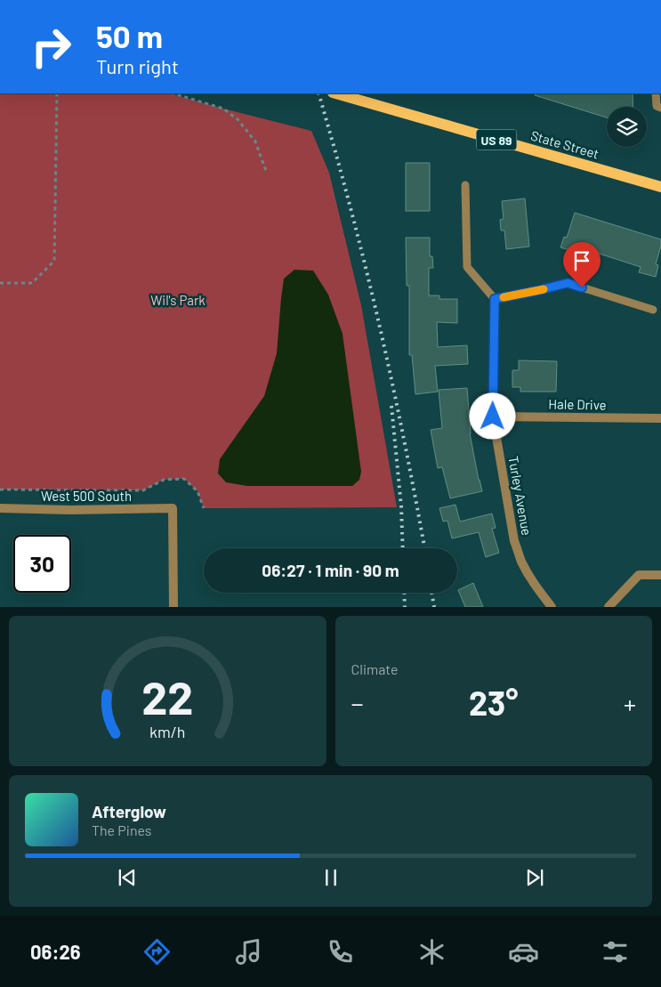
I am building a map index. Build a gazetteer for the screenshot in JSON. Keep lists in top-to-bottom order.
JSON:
{
  "streets": {
    "main road": ["US 89", "State Street"],
    "street": ["Hale Drive", "West 500 South", "Turley Avenue"]
  },
  "crossings": [
    ["Hale Drive", "Turley Avenue"]
  ],
  "parks": ["Wil's Park"],
  "page": {
    "turn": ["50 m", "Turn right"],
    "limit": "30",
    "trip": "06:27 · 1 min · 90 m",
    "tile": "Climate",
    "heat": ["−", "23°", "+"],
    "song": ["Afterglow", "The Pines"],
    "tabs": "06:26",
    "gauge": ["22", "km/h"]
  }
}
